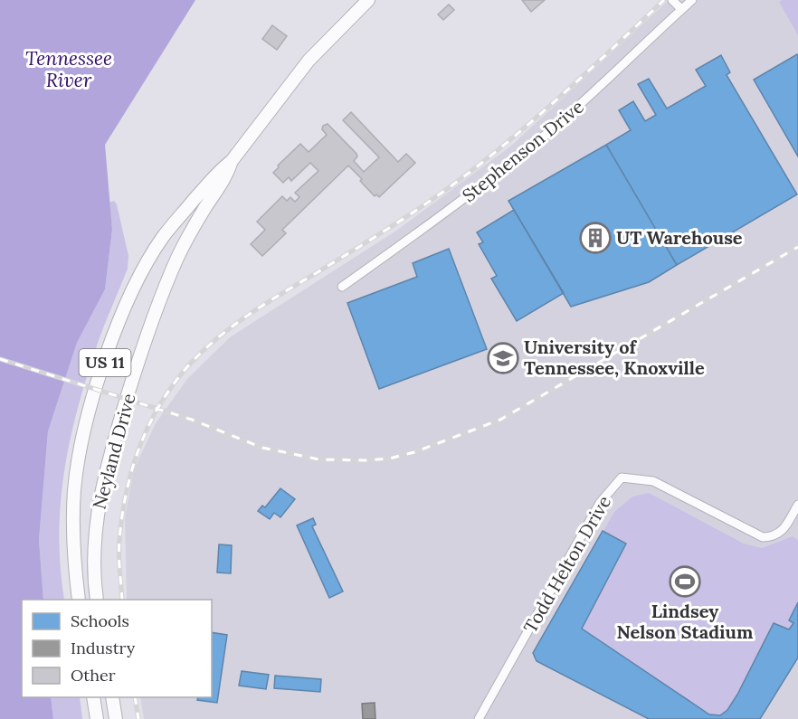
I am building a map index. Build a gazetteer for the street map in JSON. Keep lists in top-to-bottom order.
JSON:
{
  "streets": {
    "main road": ["US 11", "Neyland Drive"],
    "street": ["Stephenson Drive", "Todd Helton Drive"]
  },
  "water": ["Tennessee River"],
  "places": {
    "building": ["UT Warehouse"],
    "school or university": ["University of Tennessee, Knoxville"],
    "sports": ["Lindsey Nelson Stadium"]
  },
  "legend": ["Schools", "Industry", "Other"]
}
